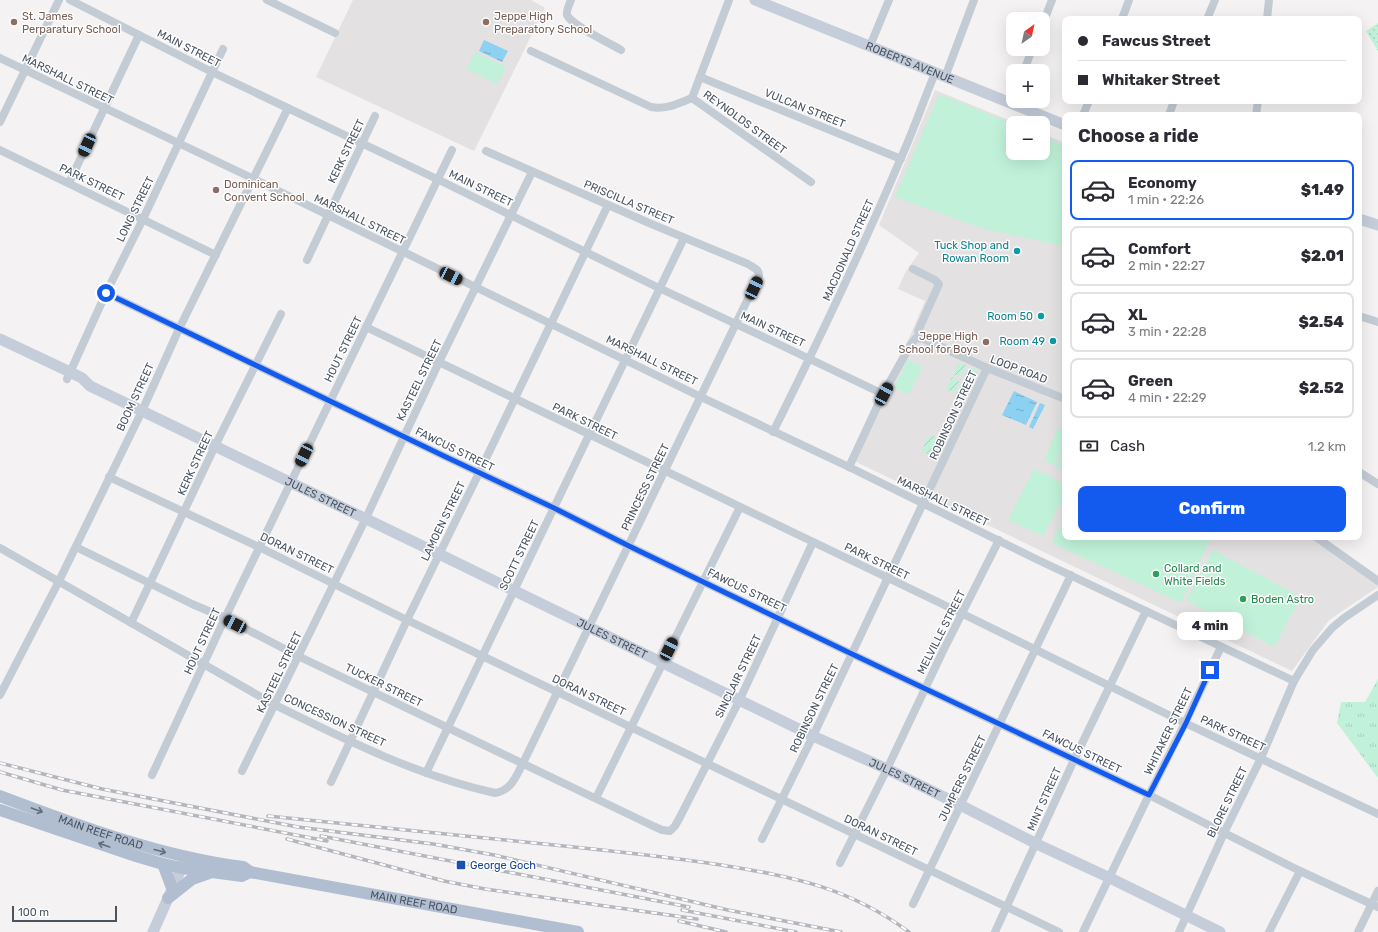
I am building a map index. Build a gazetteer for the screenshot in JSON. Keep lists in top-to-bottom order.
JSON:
{
  "streets": {
    "main road": ["ROBERTS AVENUE", "JULES STREET", "MAIN REEF ROAD"],
    "street": [
      "MAIN STREET",
      "MARSHALL STREET",
      "VULCAN STREET",
      "REYNOLDS STREET",
      "KERK STREET",
      "PARK STREET",
      "PRISCILLA STREET",
      "LONG STREET",
      "MACDONALD STREET",
      "HOUT STREET",
      "LOOP ROAD",
      "KASTEEL STREET",
      "BOOM STREET",
      "ROBINSON STREET",
      "FAWCUS STREET",
      "PRINCESS STREET",
      "LAMOEN STREET",
      "DORAN STREET",
      "SCOTT STREET",
      "MELVILLE STREET",
      "SINCLAIR STREET",
      "TUCKER STREET",
      "CONCESSION STREET",
      "WHITAKER STREET",
      "JUMPERS STREET",
      "MINT STREET",
      "BLORE STREET"
    ]
  },
  "crossings": [
    ["MAIN STREET", "KERK STREET"],
    ["MAIN STREET", "LONG STREET"],
    ["MAIN STREET", "MACDONALD STREET"],
    ["MAIN STREET", "HOUT STREET"],
    ["MAIN STREET", "KASTEEL STREET"],
    ["MAIN STREET", "BOOM STREET"],
    ["MAIN STREET", "PRINCESS STREET"],
    ["MAIN STREET", "LAMOEN STREET"],
    ["MAIN STREET", "SCOTT STREET"],
    ["ROBERTS AVENUE", "MACDONALD STREET"],
    ["MARSHALL STREET", "KERK STREET"],
    ["MARSHALL STREET", "LONG STREET"],
    ["MARSHALL STREET", "MACDONALD STREET"],
    ["MARSHALL STREET", "HOUT STREET"],
    ["MARSHALL STREET", "KASTEEL STREET"],
    ["MARSHALL STREET", "BOOM STREET"],
    ["MARSHALL STREET", "ROBINSON STREET"],
    ["MARSHALL STREET", "PRINCESS STREET"],
    ["MARSHALL STREET", "LAMOEN STREET"],
    ["MARSHALL STREET", "SCOTT STREET"],
    ["MARSHALL STREET", "MELVILLE STREET"],
    ["MARSHALL STREET", "WHITAKER STREET"],
    ["MARSHALL STREET", "JUMPERS STREET"],
    ["MARSHALL STREET", "MINT STREET"],
    ["MARSHALL STREET", "BLORE STREET"],
    ["VULCAN STREET", "MACDONALD STREET"],
    ["KERK STREET", "FAWCUS STREET"],
    ["KERK STREET", "JULES STREET"],
    ["KERK STREET", "DORAN STREET"],
    ["KERK STREET", "TUCKER STREET"],
    ["KERK STREET", "CONCESSION STREET"],
    ["PARK STREET", "LONG STREET"],
    ["PARK STREET", "HOUT STREET"],
    ["PARK STREET", "KASTEEL STREET"],
    ["PARK STREET", "BOOM STREET"],
    ["PARK STREET", "ROBINSON STREET"],
    ["PARK STREET", "PRINCESS STREET"],
    ["PARK STREET", "LAMOEN STREET"],
    ["PARK STREET", "SCOTT STREET"],
    ["PARK STREET", "MELVILLE STREET"],
    ["PARK STREET", "SINCLAIR STREET"],
    ["PARK STREET", "WHITAKER STREET"],
    ["PARK STREET", "JUMPERS STREET"],
    ["PARK STREET", "MINT STREET"],
    ["PARK STREET", "BLORE STREET"],
    ["PRISCILLA STREET", "KASTEEL STREET"],
    ["PRISCILLA STREET", "PRINCESS STREET"],
    ["PRISCILLA STREET", "LAMOEN STREET"],
    ["PRISCILLA STREET", "SCOTT STREET"],
    ["LONG STREET", "FAWCUS STREET"],
    ["LONG STREET", "JULES STREET"],
    ["HOUT STREET", "FAWCUS STREET"],
    ["HOUT STREET", "JULES STREET"],
    ["HOUT STREET", "DORAN STREET"],
    ["HOUT STREET", "TUCKER STREET"],
    ["HOUT STREET", "CONCESSION STREET"],
    ["LOOP ROAD", "ROBINSON STREET"],
    ["KASTEEL STREET", "FAWCUS STREET"],
    ["KASTEEL STREET", "JULES STREET"],
    ["KASTEEL STREET", "DORAN STREET"],
    ["KASTEEL STREET", "TUCKER STREET"],
    ["KASTEEL STREET", "CONCESSION STREET"],
    ["BOOM STREET", "FAWCUS STREET"],
    ["BOOM STREET", "JULES STREET"],
    ["BOOM STREET", "DORAN STREET"],
    ["BOOM STREET", "TUCKER STREET"],
    ["BOOM STREET", "CONCESSION STREET"],
    ["ROBINSON STREET", "FAWCUS STREET"],
    ["ROBINSON STREET", "JULES STREET"],
    ["ROBINSON STREET", "DORAN STREET"],
    ["FAWCUS STREET", "PRINCESS STREET"],
    ["FAWCUS STREET", "LAMOEN STREET"],
    ["FAWCUS STREET", "SCOTT STREET"],
    ["FAWCUS STREET", "MELVILLE STREET"],
    ["FAWCUS STREET", "SINCLAIR STREET"],
    ["FAWCUS STREET", "WHITAKER STREET"],
    ["FAWCUS STREET", "JUMPERS STREET"],
    ["FAWCUS STREET", "MINT STREET"],
    ["FAWCUS STREET", "BLORE STREET"],
    ["PRINCESS STREET", "JULES STREET"],
    ["PRINCESS STREET", "DORAN STREET"],
    ["PRINCESS STREET", "TUCKER STREET"],
    ["PRINCESS STREET", "CONCESSION STREET"],
    ["JULES STREET", "LAMOEN STREET"],
    ["JULES STREET", "SCOTT STREET"],
    ["JULES STREET", "MELVILLE STREET"],
    ["JULES STREET", "SINCLAIR STREET"],
    ["JULES STREET", "WHITAKER STREET"],
    ["JULES STREET", "JUMPERS STREET"],
    ["JULES STREET", "MINT STREET"],
    ["JULES STREET", "BLORE STREET"],
    ["LAMOEN STREET", "DORAN STREET"],
    ["LAMOEN STREET", "TUCKER STREET"],
    ["LAMOEN STREET", "CONCESSION STREET"],
    ["DORAN STREET", "SCOTT STREET"],
    ["DORAN STREET", "MELVILLE STREET"],
    ["DORAN STREET", "SINCLAIR STREET"],
    ["DORAN STREET", "JUMPERS STREET"],
    ["DORAN STREET", "MINT STREET"],
    ["SCOTT STREET", "TUCKER STREET"],
    ["SCOTT STREET", "CONCESSION STREET"],
    ["SINCLAIR STREET", "TUCKER STREET"]
  ],
  "places": {
    "other": [
      "St. James Perparatury School",
      "Jeppe High Preparatory School",
      "Dominican Convent School",
      "Tuck Shop and Rowan Room",
      "Room 50",
      "Room 49",
      "Jeppe High School for Boys",
      "Collard and White Fields",
      "Boden Astro"
    ],
    "transit": ["George Goch"]
  },
  "scale_bar": "100 m",
  "north": "top right",
  "page": {
    "map_buttons": ["+", "−"],
    "banner": ["Fawcus Street", "Whitaker Street"],
    "heading": "Choose a ride",
    "list": [
      {
        "name": "Economy",
        "note": "1 min · 22:26",
        "value": "$1.49"
      },
      {
        "name": "Comfort",
        "note": "2 min · 22:27",
        "value": "$2.01"
      },
      {
        "name": "XL",
        "note": "3 min · 22:28",
        "value": "$2.54"
      },
      {
        "name": "Green",
        "note": "4 min · 22:29",
        "value": "$2.52"
      }
    ],
    "pay": ["Cash", "1.2 km"],
    "buttons": "Confirm",
    "bubble": "4 min",
    "scale": "100 m"
  }
}
